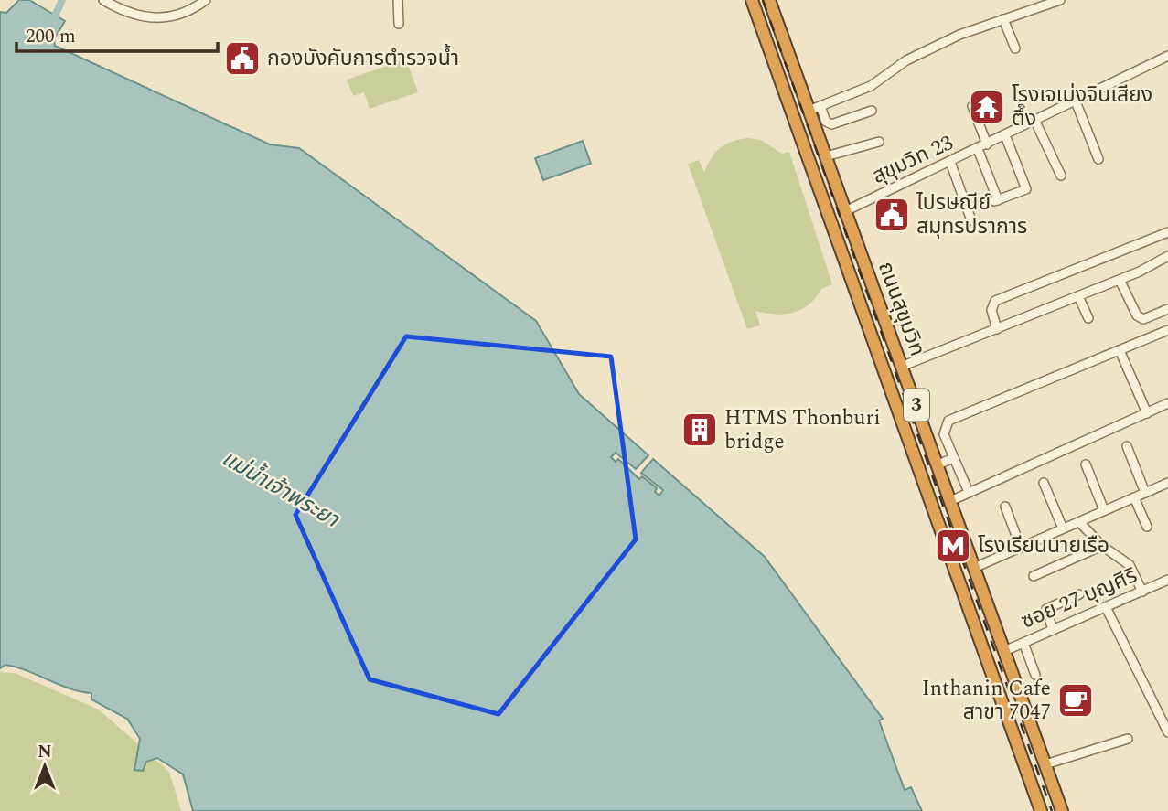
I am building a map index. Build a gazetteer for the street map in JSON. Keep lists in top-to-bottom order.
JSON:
{
  "streets": {
    "highway": ["ถนนสุขุมวิท", "3"],
    "street": ["สุขุมวิท 23", "ซอย 27 บุญศิริ"]
  },
  "crossings": [
    ["สุขุมวิท 23", "ถนนสุขุมวิท"],
    ["ถนนสุขุมวิท", "ซอย 27 บุญศิริ"]
  ],
  "water": ["แม่น้ำเจ้าพระยา"],
  "places": {
    "public building": ["กองบังคับการตำรวจน้ำ", "ไปรษณีย์ สมุทรปราการ"],
    "temple": ["โรงเจเม่งจินเสียง ตึ๊ง"],
    "building": ["HTMS Thonburi bridge"],
    "metro station": ["โรงเรียนนายเรือ"],
    "cafe": ["Inthanin Cafe สาขา 7047"]
  },
  "scale_bar": "200 m",
  "north": "top"
}
